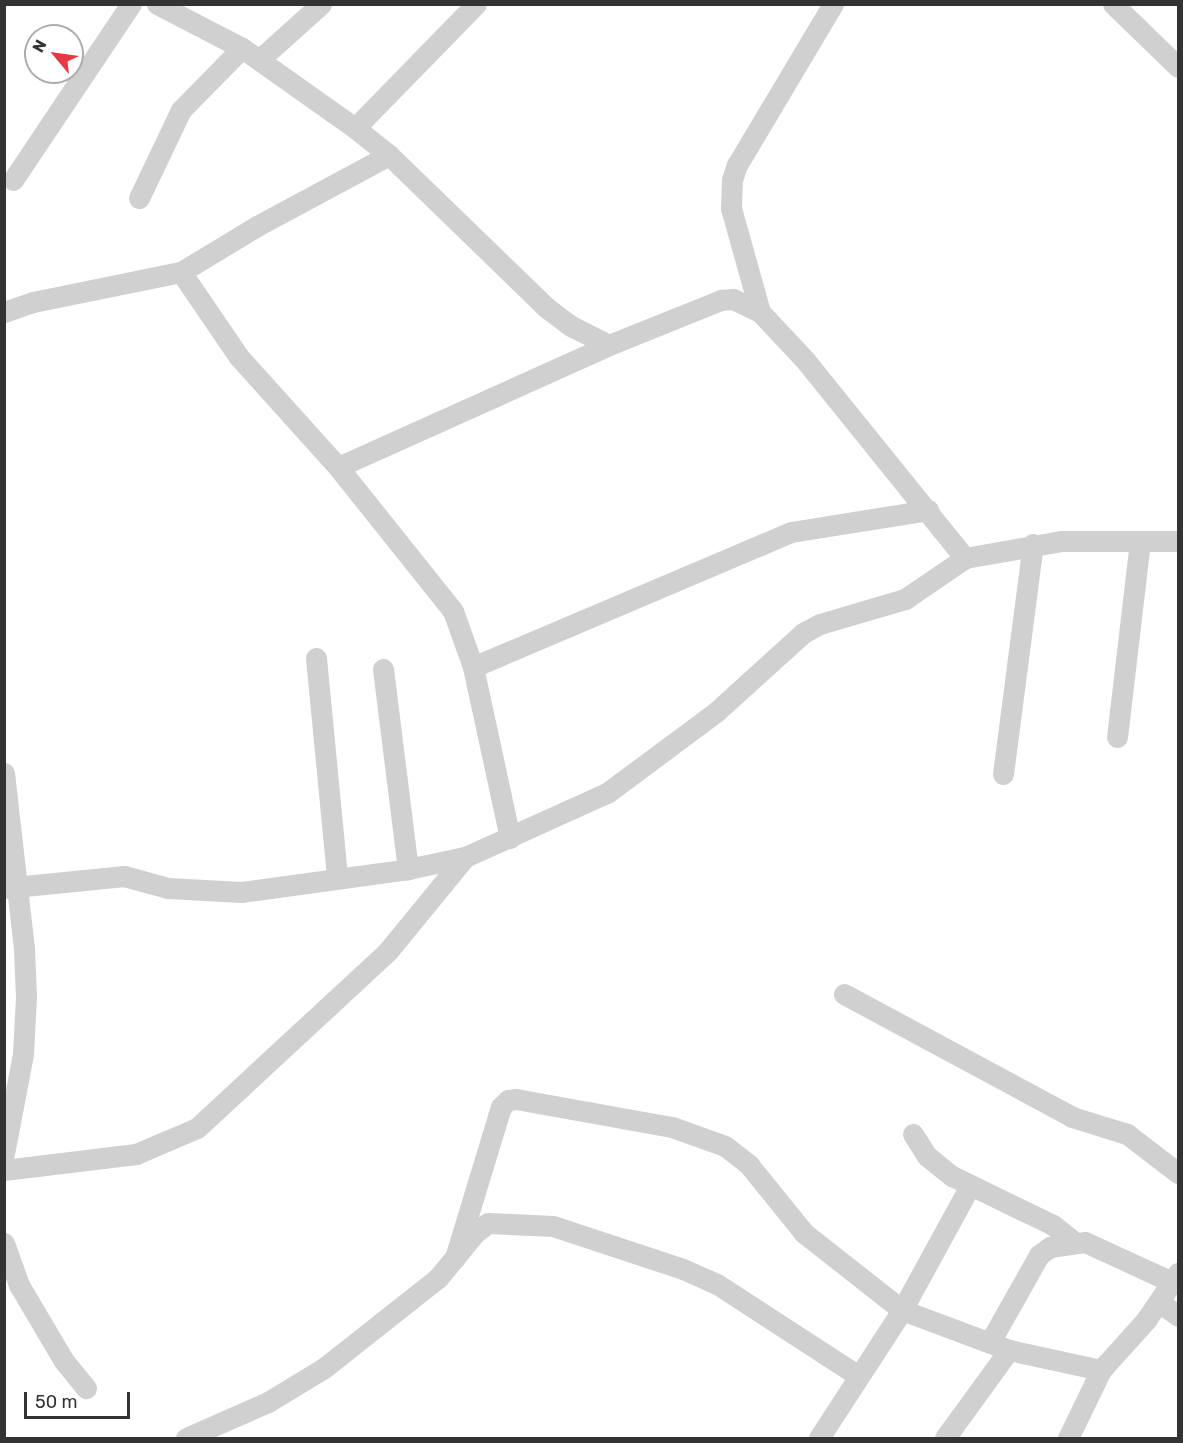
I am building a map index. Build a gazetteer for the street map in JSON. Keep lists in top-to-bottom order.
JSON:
{
  "scale_bar": "50 m",
  "north": "top left"
}
